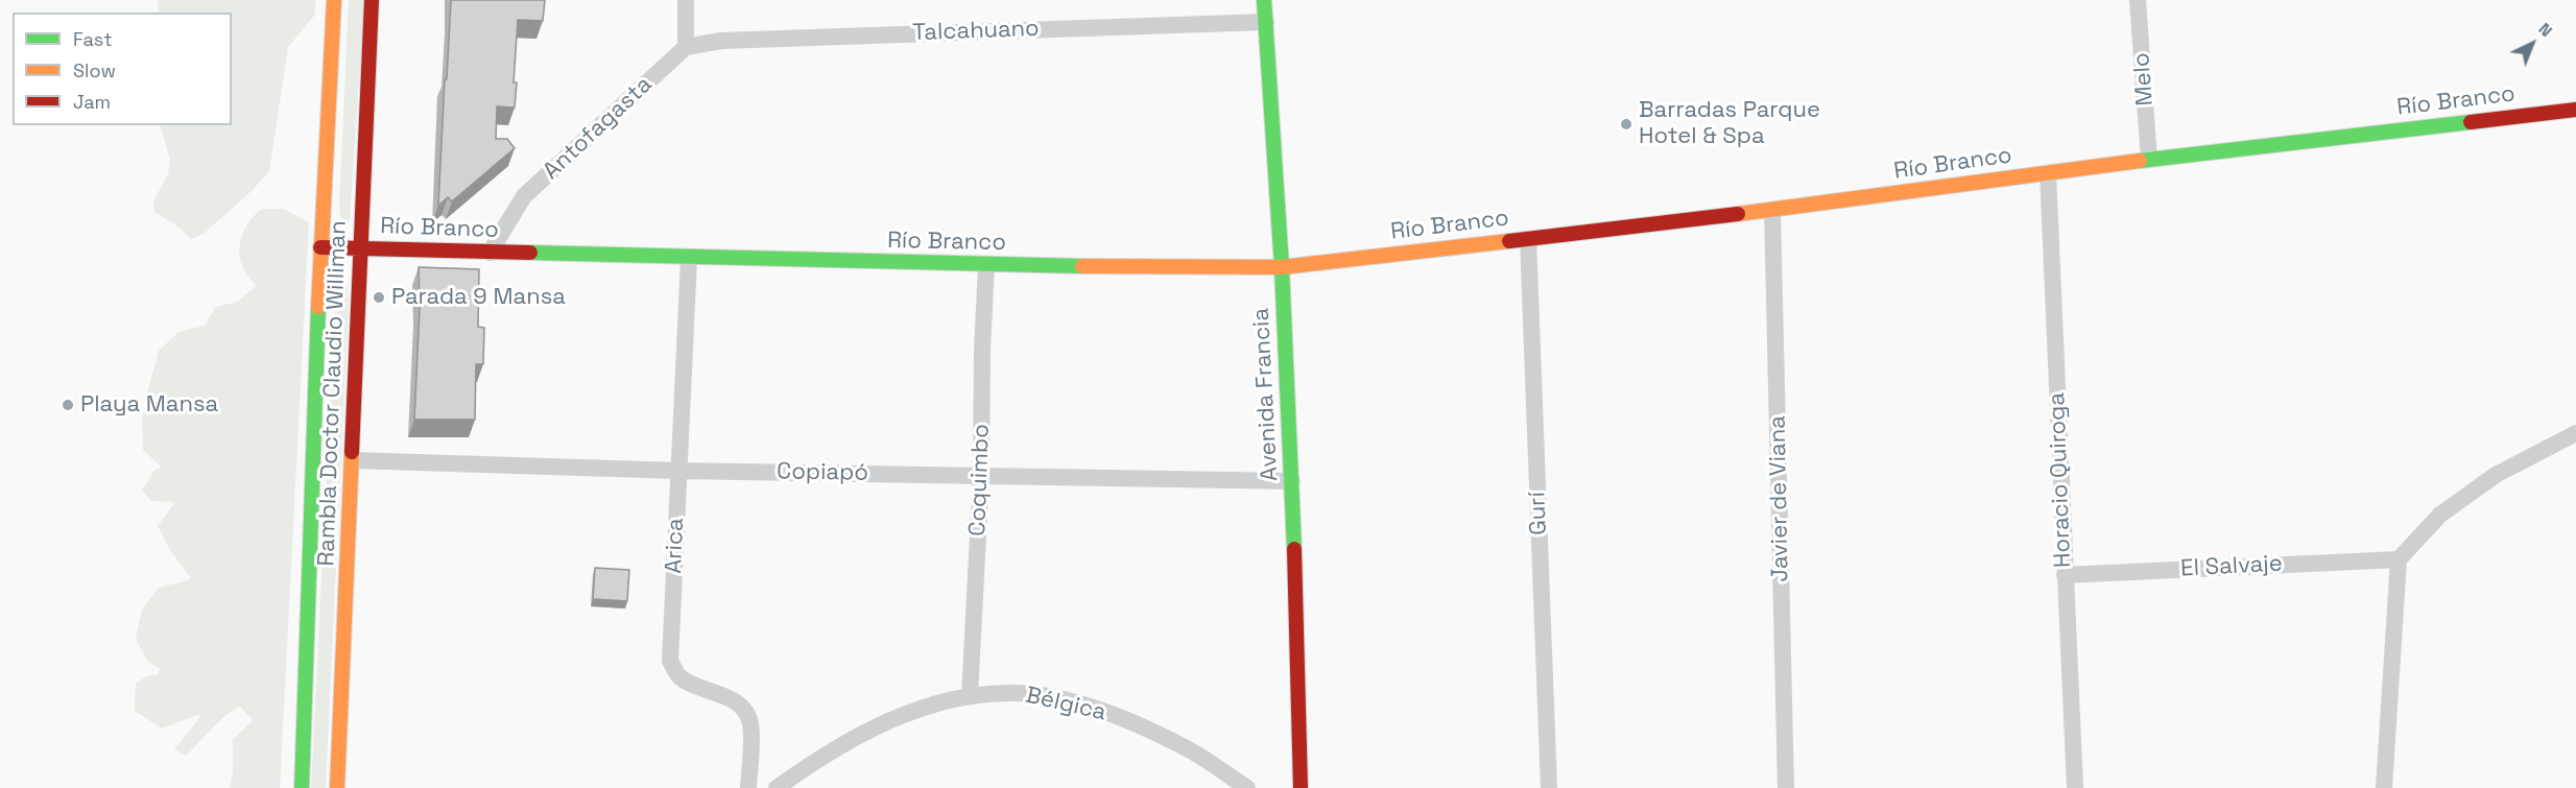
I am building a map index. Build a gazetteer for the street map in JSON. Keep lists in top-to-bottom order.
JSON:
{
  "streets": {
    "street": [
      "Talcahuano",
      "Melo",
      "Río Branco",
      "Antofagasta",
      "Rambla Doctor Claudio Williman",
      "Avenida Francia",
      "Copiapó",
      "Coquimbo",
      "Horacio Quiroga",
      "Javier de Viana",
      "Gurí",
      "Arica",
      "El Salvaje",
      "Bélgica"
    ]
  },
  "crossings": [
    ["Talcahuano", "Antofagasta"],
    ["Talcahuano", "Avenida Francia"],
    ["Melo", "Río Branco"],
    ["Río Branco", "Antofagasta"],
    ["Río Branco", "Rambla Doctor Claudio Williman"],
    ["Río Branco", "Avenida Francia"],
    ["Río Branco", "Coquimbo"],
    ["Río Branco", "Horacio Quiroga"],
    ["Río Branco", "Javier de Viana"],
    ["Río Branco", "Gurí"],
    ["Río Branco", "Arica"],
    ["Rambla Doctor Claudio Williman", "Copiapó"],
    ["Avenida Francia", "Copiapó"],
    ["Copiapó", "Coquimbo"],
    ["Copiapó", "Arica"],
    ["Coquimbo", "Bélgica"],
    ["Horacio Quiroga", "El Salvaje"]
  ],
  "places": ["Barradas Parque Hotel & Spa", "Parada 9 Mansa", "Playa Mansa"],
  "legend": ["Fast", "Slow", "Jam"],
  "north": "top right"
}
